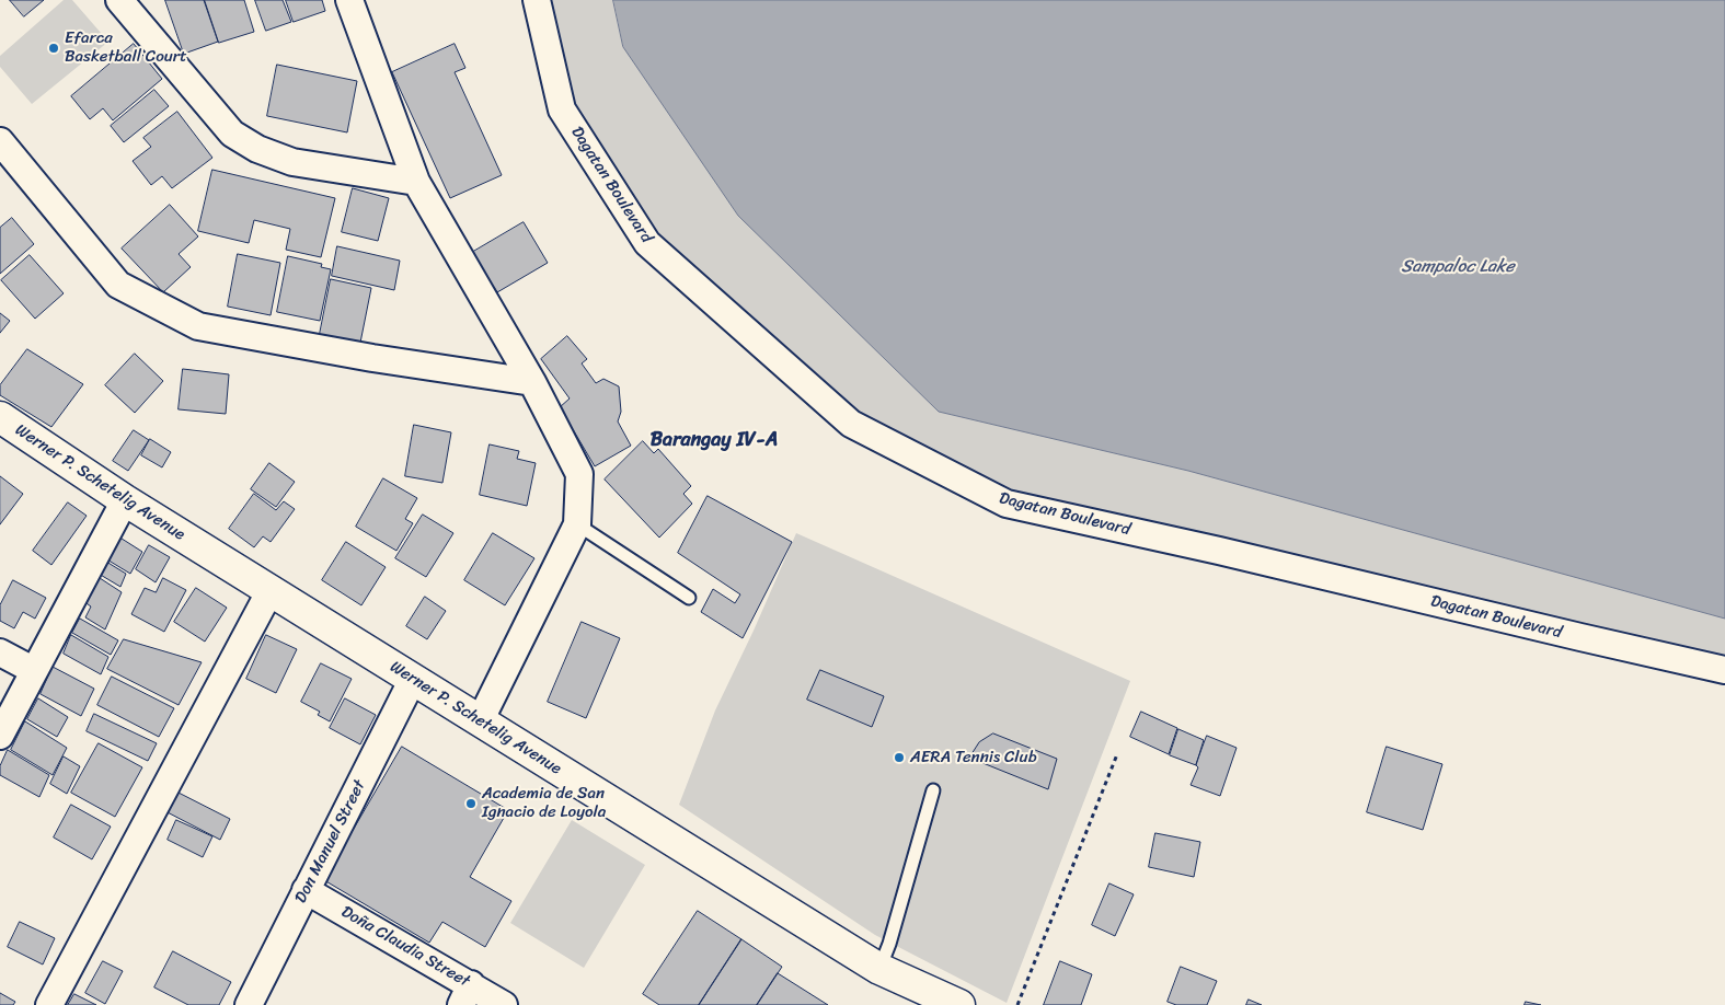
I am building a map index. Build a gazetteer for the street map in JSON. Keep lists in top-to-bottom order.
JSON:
{
  "streets": {
    "main road": ["Werner P. Schetelig Avenue"],
    "street": ["Dagatan Boulevard", "Don Manuel Street", "Doña Claudia Street"]
  },
  "crossings": [
    ["Werner P. Schetelig Avenue", "Don Manuel Street"],
    ["Don Manuel Street", "Doña Claudia Street"]
  ],
  "districts": ["Barangay IV-A"],
  "water": ["Sampaloc Lake"],
  "places": ["Efarca Basketball Court", "AERA Tennis Club", "Academia de San Ignacio de Loyola"]
}
